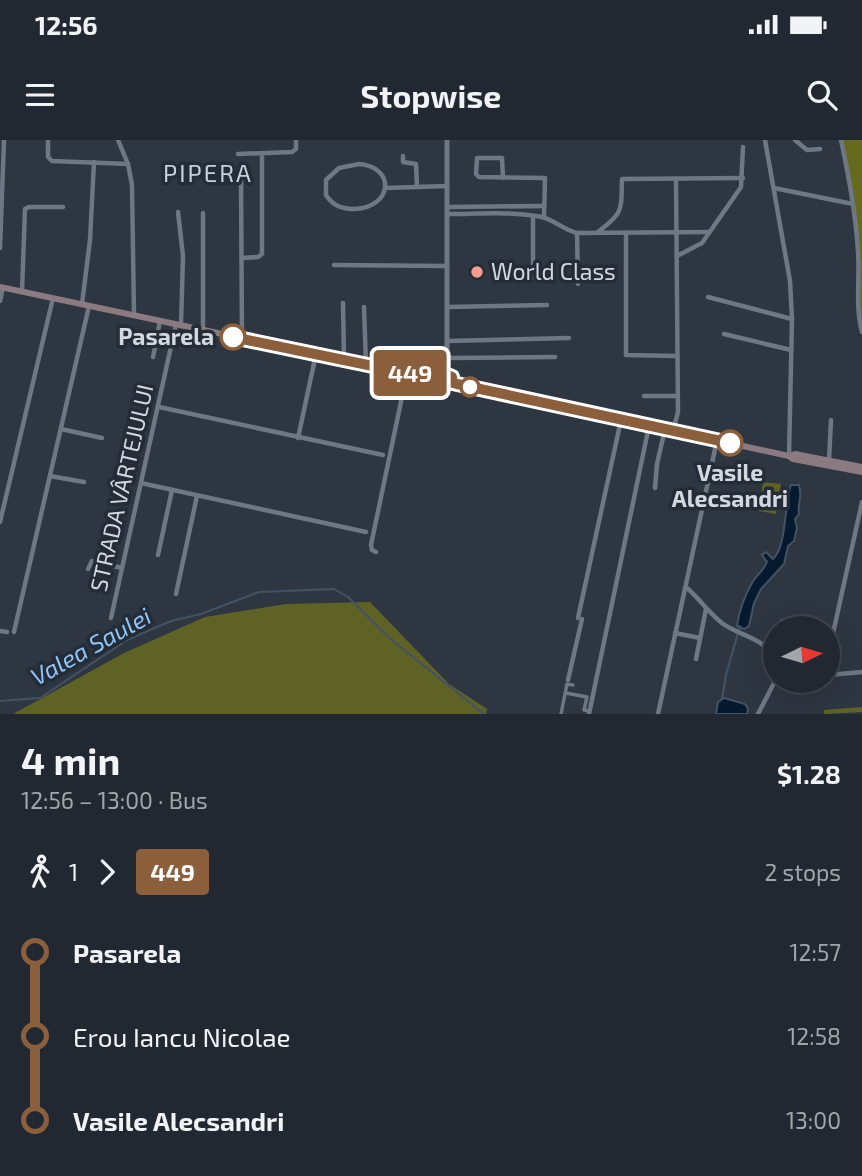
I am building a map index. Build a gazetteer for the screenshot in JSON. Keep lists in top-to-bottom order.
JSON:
{
  "streets": {
    "street": ["STRADA VÂRTEJULUI"]
  },
  "districts": ["PIPERA"],
  "water": ["Valea Saulei"],
  "places": ["World Class", "Pasarela", "Vasile Alecsandri"],
  "lines": ["bus line 449"],
  "north": "right",
  "page": {
    "status": "12:56",
    "header": "Stopwise",
    "on_map": "449",
    "heading": ["4 min", "12:56 – 13:00 · Bus", "$1.28"],
    "legs": ["1", "449", "2 stops"],
    "list": [
      {
        "name": "Pasarela",
        "value": "12:57"
      },
      {
        "name": "Erou Iancu Nicolae",
        "value": "12:58"
      },
      {
        "name": "Vasile Alecsandri",
        "value": "13:00"
      }
    ]
  }
}
